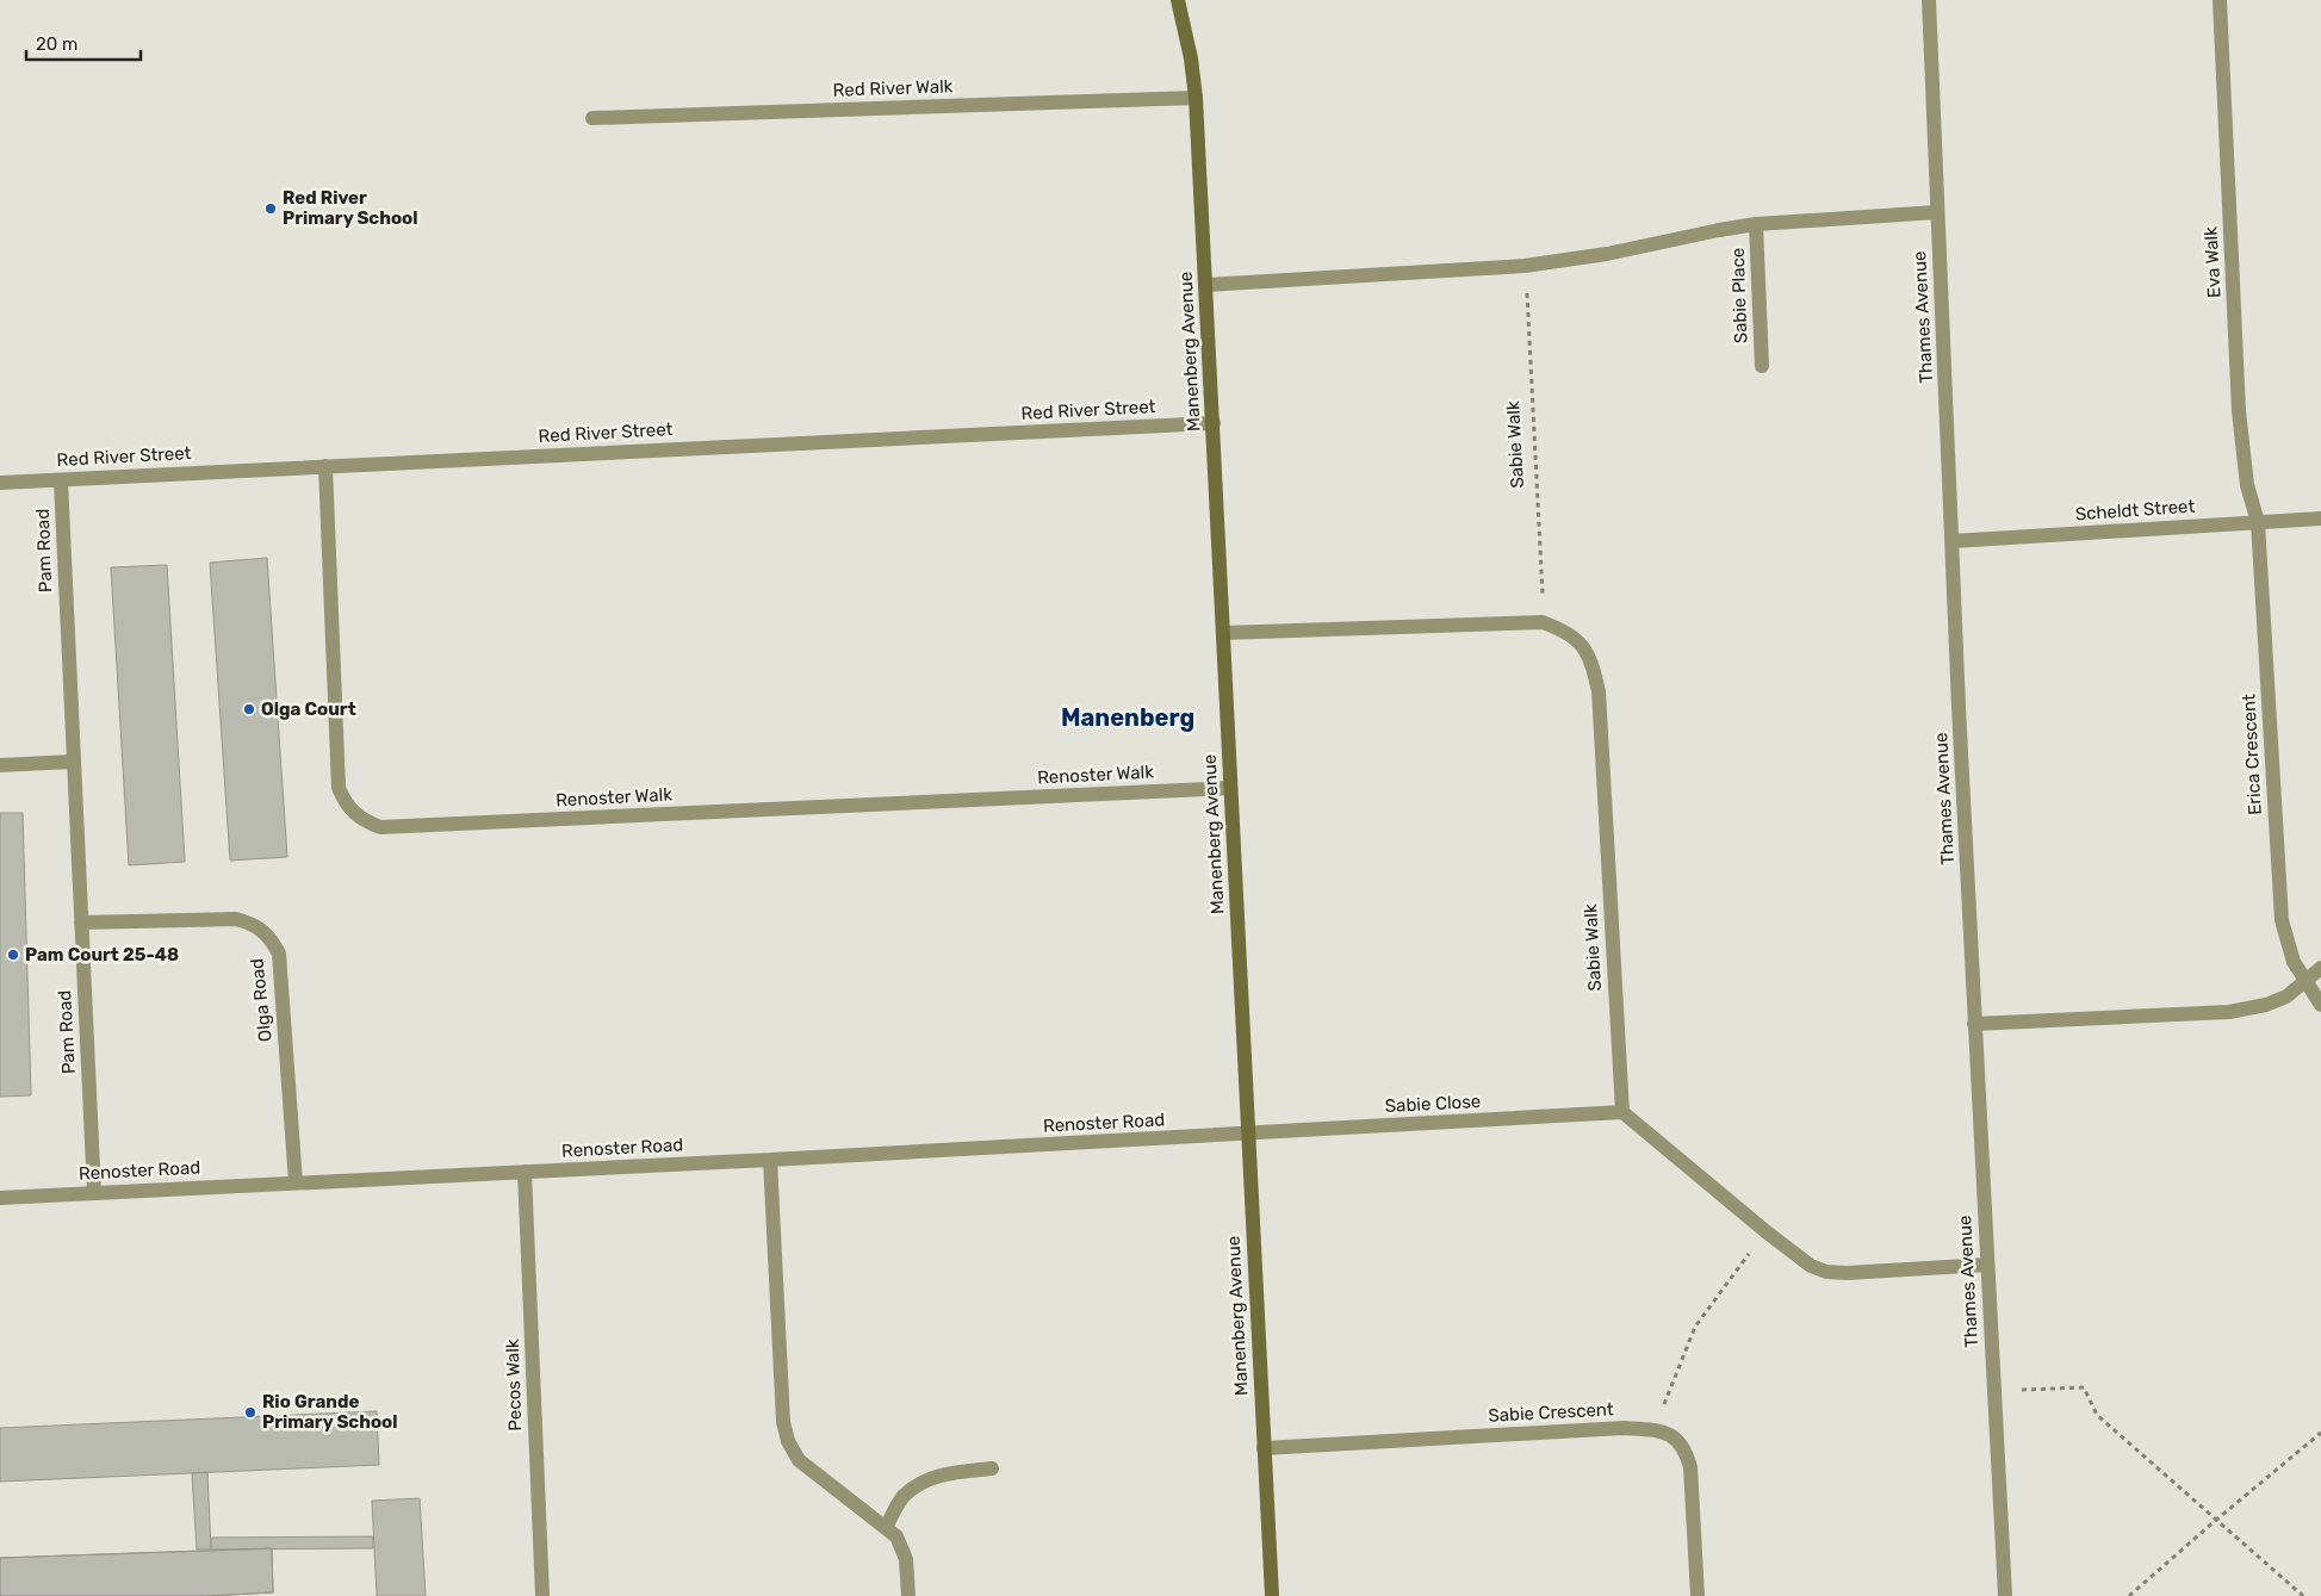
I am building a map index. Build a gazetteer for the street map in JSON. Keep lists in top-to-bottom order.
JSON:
{
  "streets": {
    "street": [
      "Red River Walk",
      "Eva Walk",
      "Sabie Place",
      "Thames Avenue",
      "Manenberg Avenue",
      "Red River Street",
      "Sabie Walk",
      "Scheldt Street",
      "Pam Road",
      "Erica Crescent",
      "Renoster Walk",
      "Olga Road",
      "Sabie Close",
      "Renoster Road",
      "Pecos Walk",
      "Sabie Crescent"
    ]
  },
  "crossings": [
    ["Red River Walk", "Manenberg Avenue"],
    ["Eva Walk", "Scheldt Street"],
    ["Eva Walk", "Erica Crescent"],
    ["Thames Avenue", "Scheldt Street"],
    ["Manenberg Avenue", "Red River Street"],
    ["Manenberg Avenue", "Sabie Walk"],
    ["Manenberg Avenue", "Renoster Walk"],
    ["Manenberg Avenue", "Sabie Close"],
    ["Manenberg Avenue", "Renoster Road"],
    ["Manenberg Avenue", "Sabie Crescent"],
    ["Red River Street", "Pam Road"],
    ["Red River Street", "Renoster Walk"],
    ["Sabie Walk", "Sabie Close"],
    ["Scheldt Street", "Erica Crescent"],
    ["Pam Road", "Olga Road"],
    ["Pam Road", "Renoster Road"],
    ["Olga Road", "Renoster Road"],
    ["Sabie Close", "Renoster Road"],
    ["Renoster Road", "Pecos Walk"]
  ],
  "districts": ["Manenberg"],
  "places": [
    "Red River Primary School",
    "Olga Court",
    "Pam Court 25-48",
    "Rio Grande Primary School"
  ],
  "scale_bar": "20 m"
}
